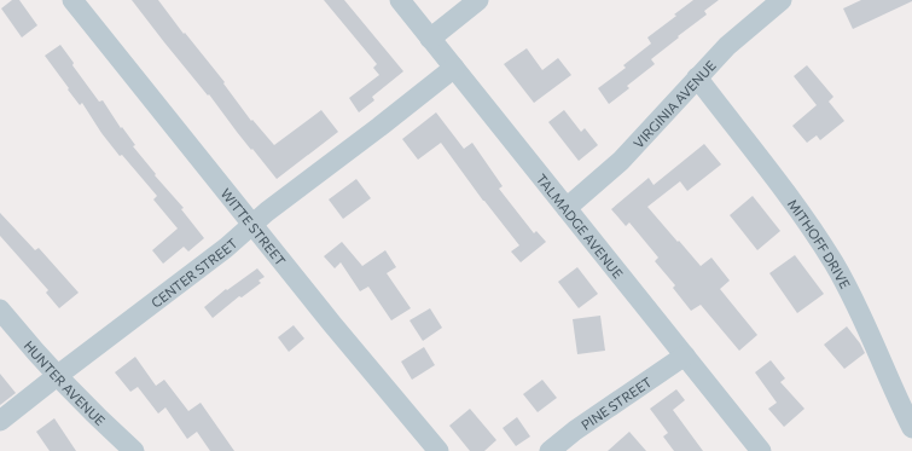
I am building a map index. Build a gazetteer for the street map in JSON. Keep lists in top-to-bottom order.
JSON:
{
  "streets": {
    "street": [
      "VIRGINIA AVENUE",
      "TALMADGE AVENUE",
      "WITTE STREET",
      "MITHOFF DRIVE",
      "CENTER STREET",
      "HUNTER AVENUE",
      "PINE STREET"
    ]
  },
  "crossings": [
    ["VIRGINIA AVENUE", "TALMADGE AVENUE"],
    ["VIRGINIA AVENUE", "MITHOFF DRIVE"],
    ["TALMADGE AVENUE", "CENTER STREET"],
    ["TALMADGE AVENUE", "PINE STREET"],
    ["WITTE STREET", "CENTER STREET"],
    ["CENTER STREET", "HUNTER AVENUE"]
  ]
}
